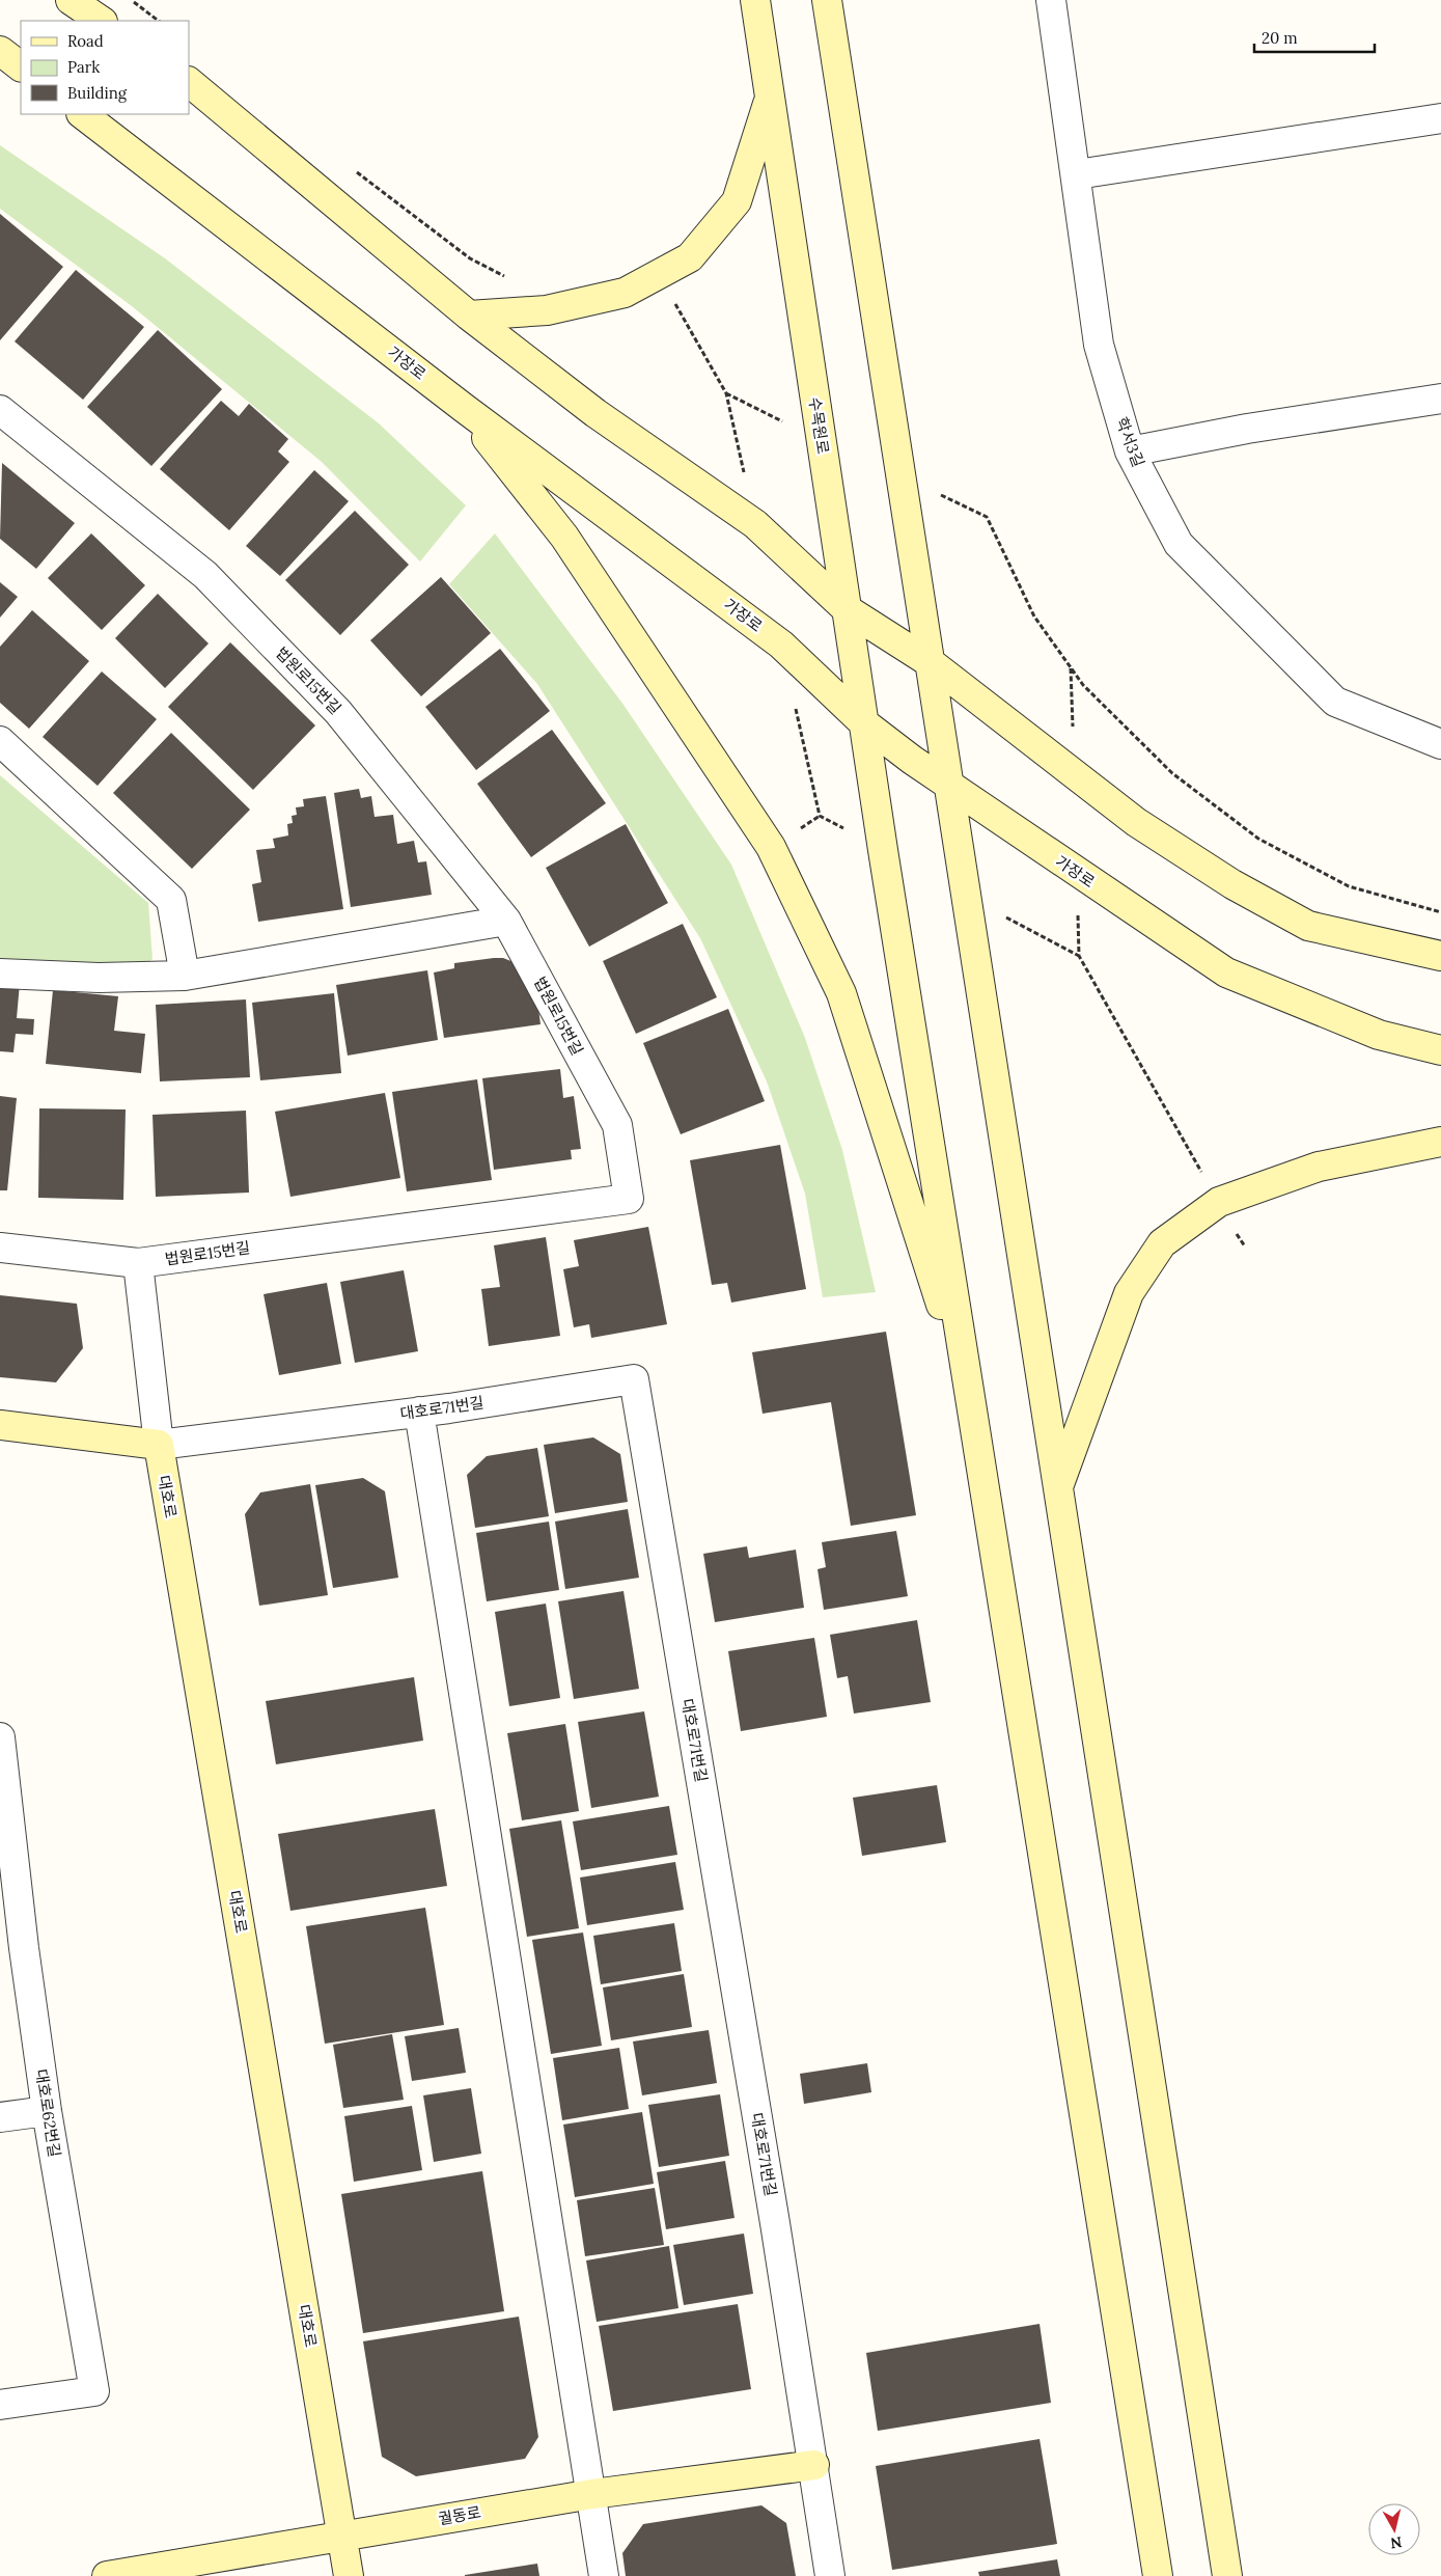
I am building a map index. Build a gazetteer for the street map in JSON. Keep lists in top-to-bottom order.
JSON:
{
  "streets": {
    "street": [
      "가장로",
      "수목원로",
      "학서3길",
      "법원로15번길",
      "대호로71번길",
      "대호로",
      "대호로62번길",
      "궐동로"
    ]
  },
  "crossings": [
    ["가장로", "수목원로"],
    ["대호로71번길", "대호로"],
    ["대호로71번길", "궐동로"],
    ["대호로", "궐동로"]
  ],
  "legend": ["Road", "Park", "Building"],
  "scale_bar": "20 m",
  "north": "bottom"
}
